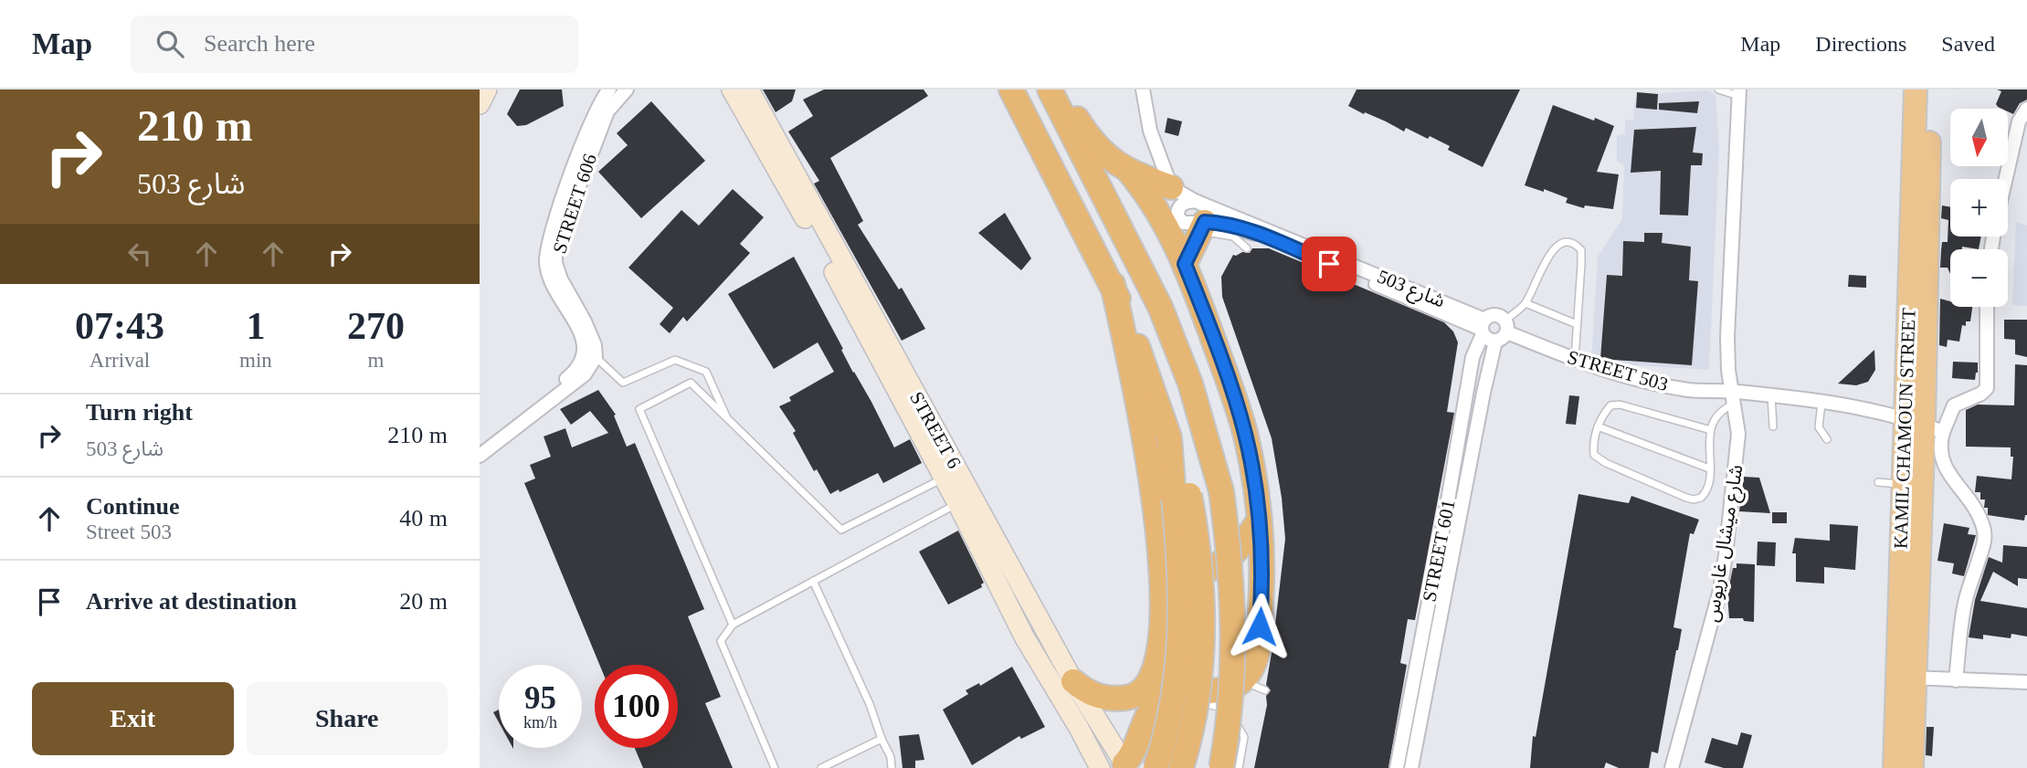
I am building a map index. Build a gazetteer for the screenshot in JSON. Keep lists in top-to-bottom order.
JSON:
{
  "streets": {
    "highway": ["KAMIL CHAMOUN STREET"],
    "main road": ["STREET 6"],
    "street": [
      "STREET 606",
      "شارع 503",
      "STREET 503",
      "شارع ميشال غاريوس",
      "STREET 601"
    ]
  },
  "crossings": [
    ["شارع 503", "STREET 503"],
    ["شارع 503", "STREET 601"],
    ["STREET 503", "شارع ميشال غاريوس"],
    ["STREET 503", "STREET 601"]
  ],
  "north": "bottom",
  "page": {
    "header": "Map",
    "search": "Search here",
    "nav": ["Map", "Directions", "Saved"],
    "turn": ["210 m", "شارع 503"],
    "map_buttons": ["+", "−"],
    "eta": [
      "07:43",
      "Arrival",
      "1",
      "min",
      "270",
      "m"
    ],
    "list": [
      {
        "name": "Turn right",
        "note": "شارع 503",
        "value": "210 m"
      },
      {
        "name": "Continue",
        "note": "Street 503",
        "value": "40 m"
      },
      {
        "name": "Arrive at destination",
        "value": "20 m"
      }
    ],
    "speed": "95 km/h",
    "limit": "100",
    "buttons": ["Exit", "Share"]
  }
}
